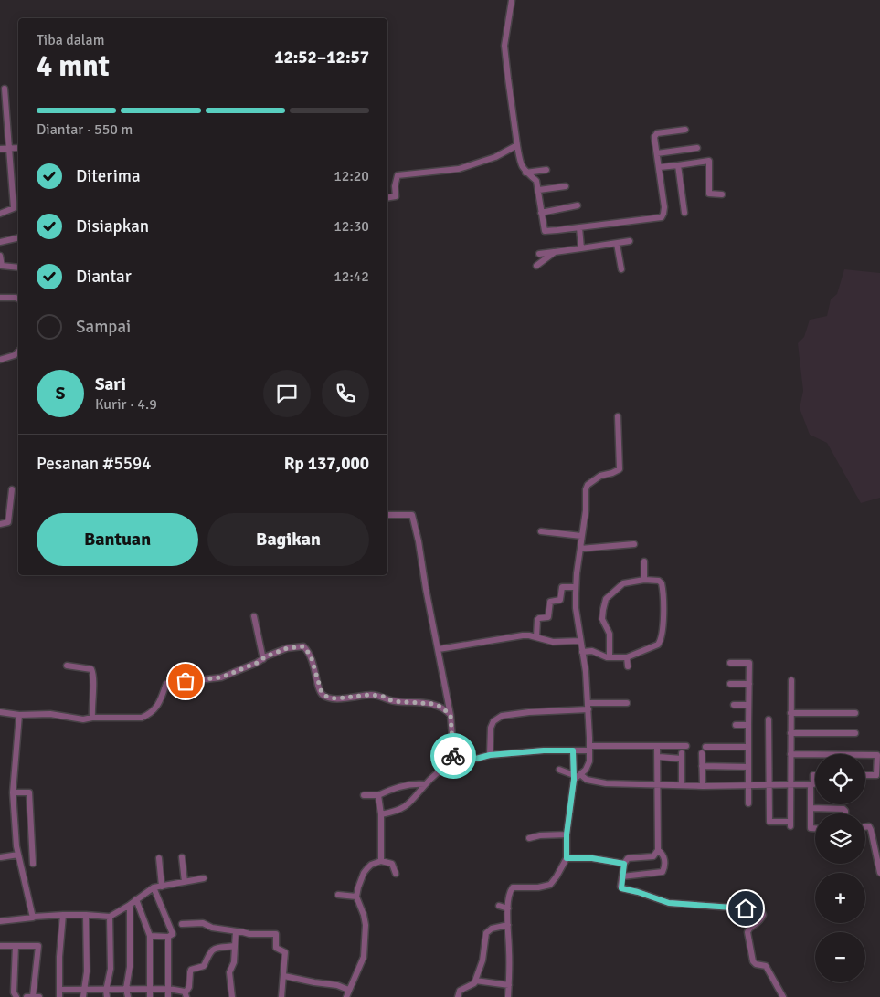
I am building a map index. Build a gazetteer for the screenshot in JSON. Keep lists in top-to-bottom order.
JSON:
{
  "page": {
    "heading": ["4 mnt", "Tiba dalam", "12:52–12:57"],
    "panel": [
      "Sari",
      "Kurir · 4.9",
      "Pesanan #5594",
      "Rp 137,000"
    ],
    "bar": "Diantar · 550 m",
    "list": [
      ["Diterima", "12:20"],
      ["Disiapkan", "12:30"],
      ["Diantar", "12:42"],
      "Sampai"
    ],
    "round": "S",
    "buttons": ["Bantuan", "Bagikan"],
    "map_buttons": ["+", "−"]
  }
}
